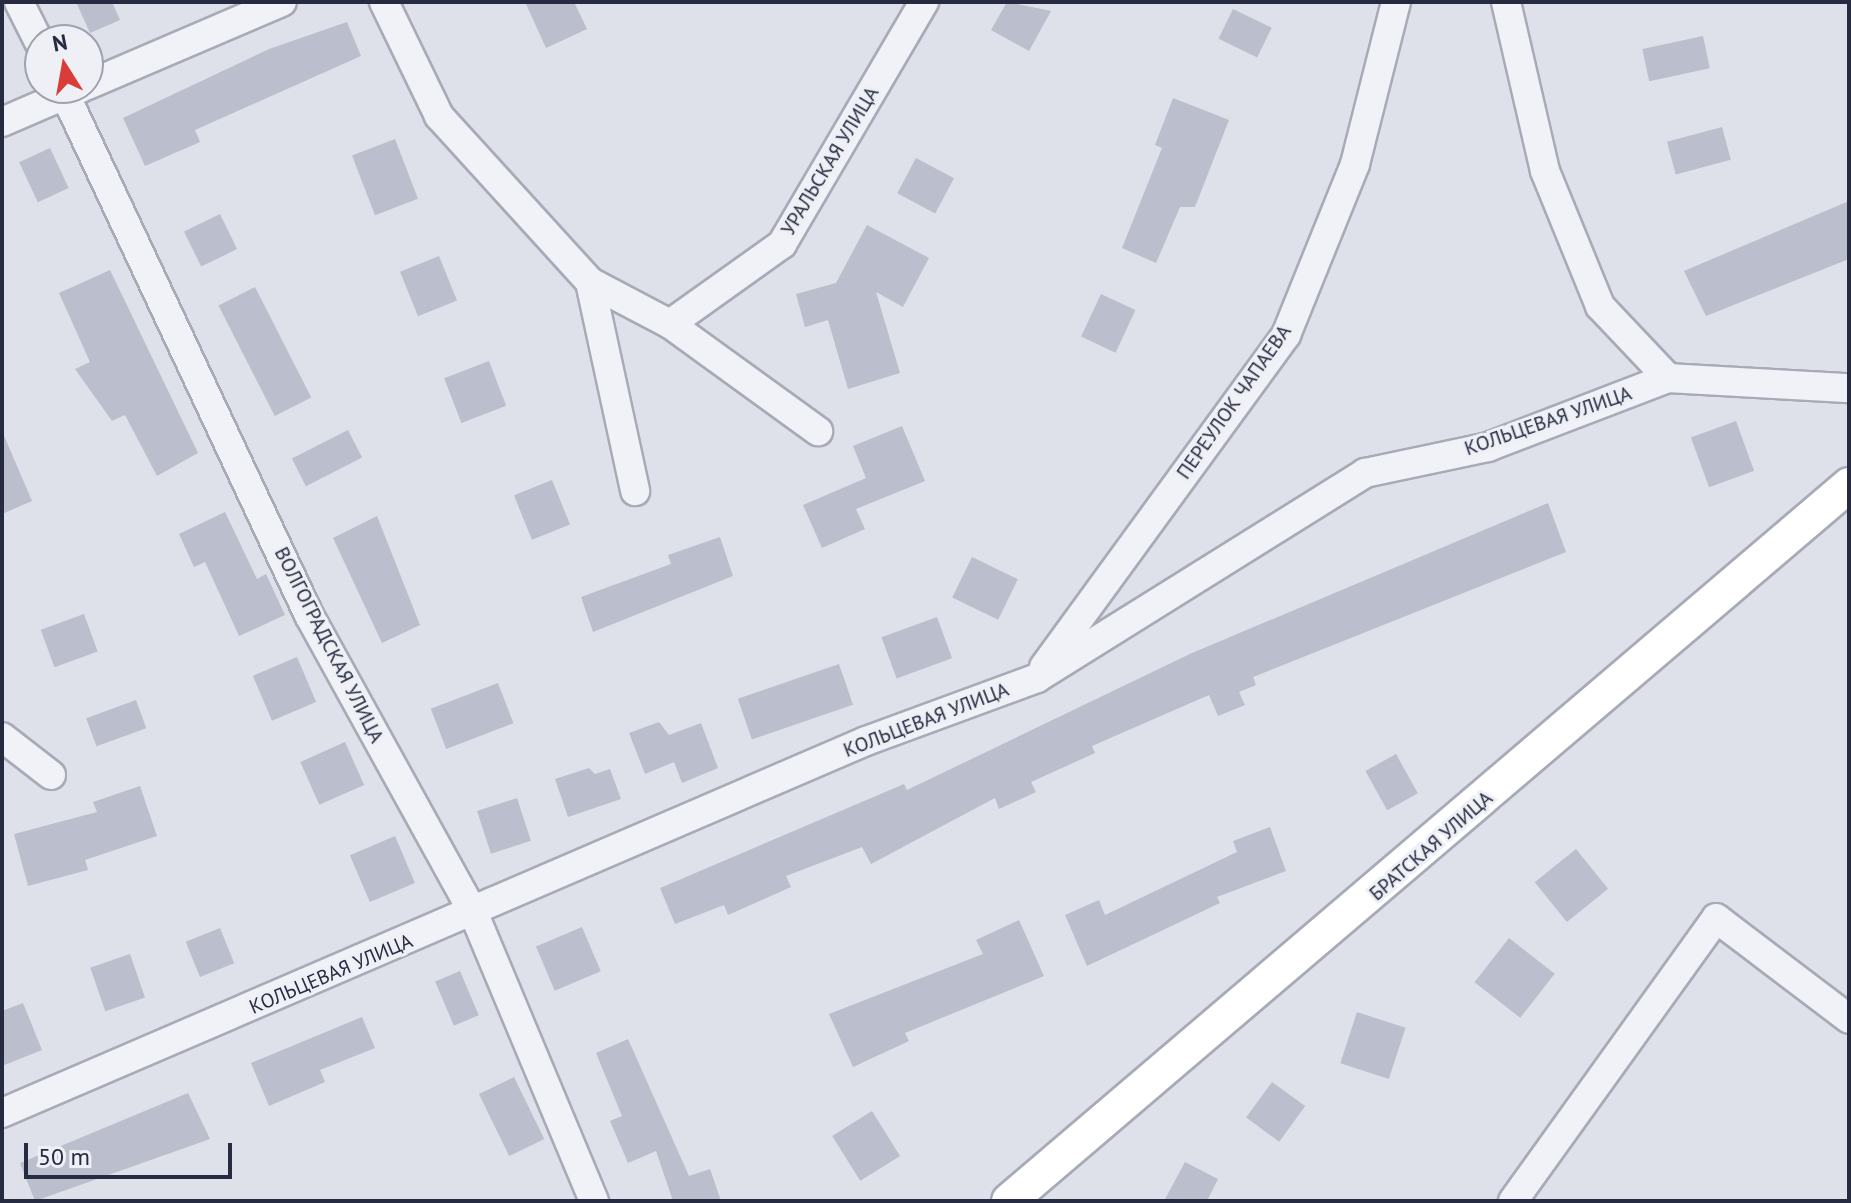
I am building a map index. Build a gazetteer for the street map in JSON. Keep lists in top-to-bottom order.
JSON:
{
  "streets": {
    "main road": ["БРАТСКАЯ УЛИЦА"],
    "street": [
      "УРАЛЬСКАЯ УЛИЦА",
      "ПЕРЕУЛОК ЧАПАЕВА",
      "КОЛЬЦЕВАЯ УЛИЦА",
      "ВОЛГОГРАДСКАЯ УЛИЦА"
    ]
  },
  "crossings": [
    ["ПЕРЕУЛОК ЧАПАЕВА", "КОЛЬЦЕВАЯ УЛИЦА"],
    ["КОЛЬЦЕВАЯ УЛИЦА", "ВОЛГОГРАДСКАЯ УЛИЦА"]
  ],
  "scale_bar": "50 m",
  "north": "top"
}
